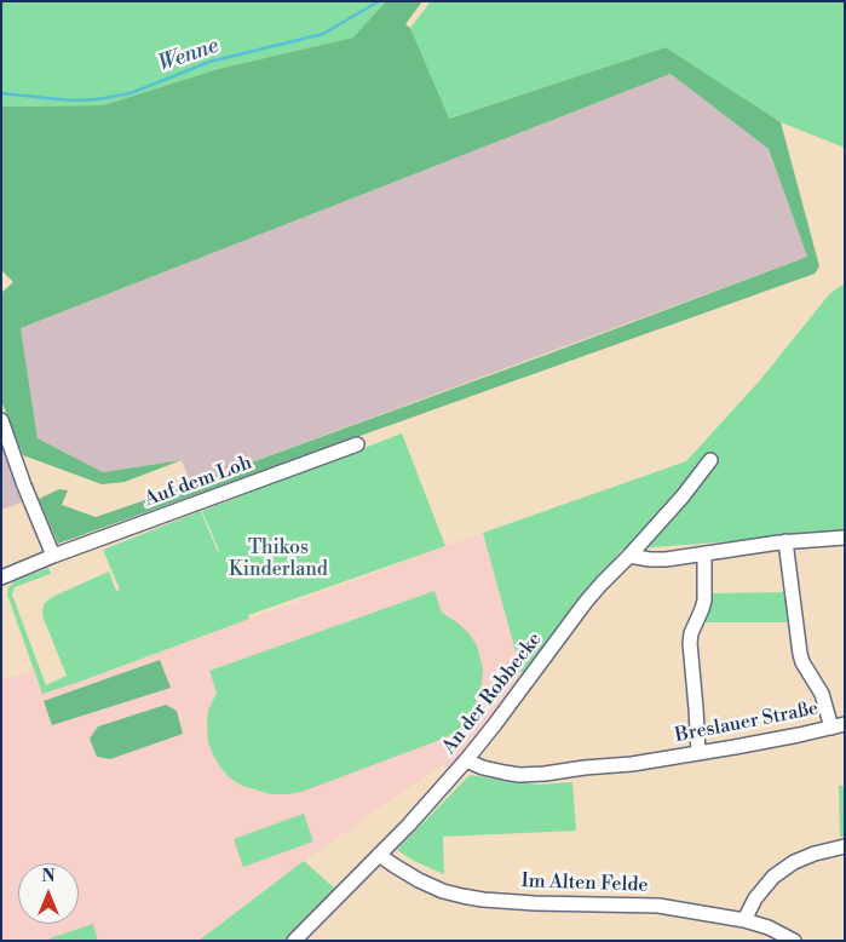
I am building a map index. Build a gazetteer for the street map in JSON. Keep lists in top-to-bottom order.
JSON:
{
  "streets": {
    "street": [
      "Auf dem Loh",
      "An der Robbecke",
      "Breslauer Straße",
      "Im Alten Felde"
    ]
  },
  "crossings": [
    ["An der Robbecke", "Breslauer Straße"],
    ["An der Robbecke", "Im Alten Felde"]
  ],
  "water": ["Wenne"],
  "parks": ["Thikos Kinderland"],
  "north": "top"
}
